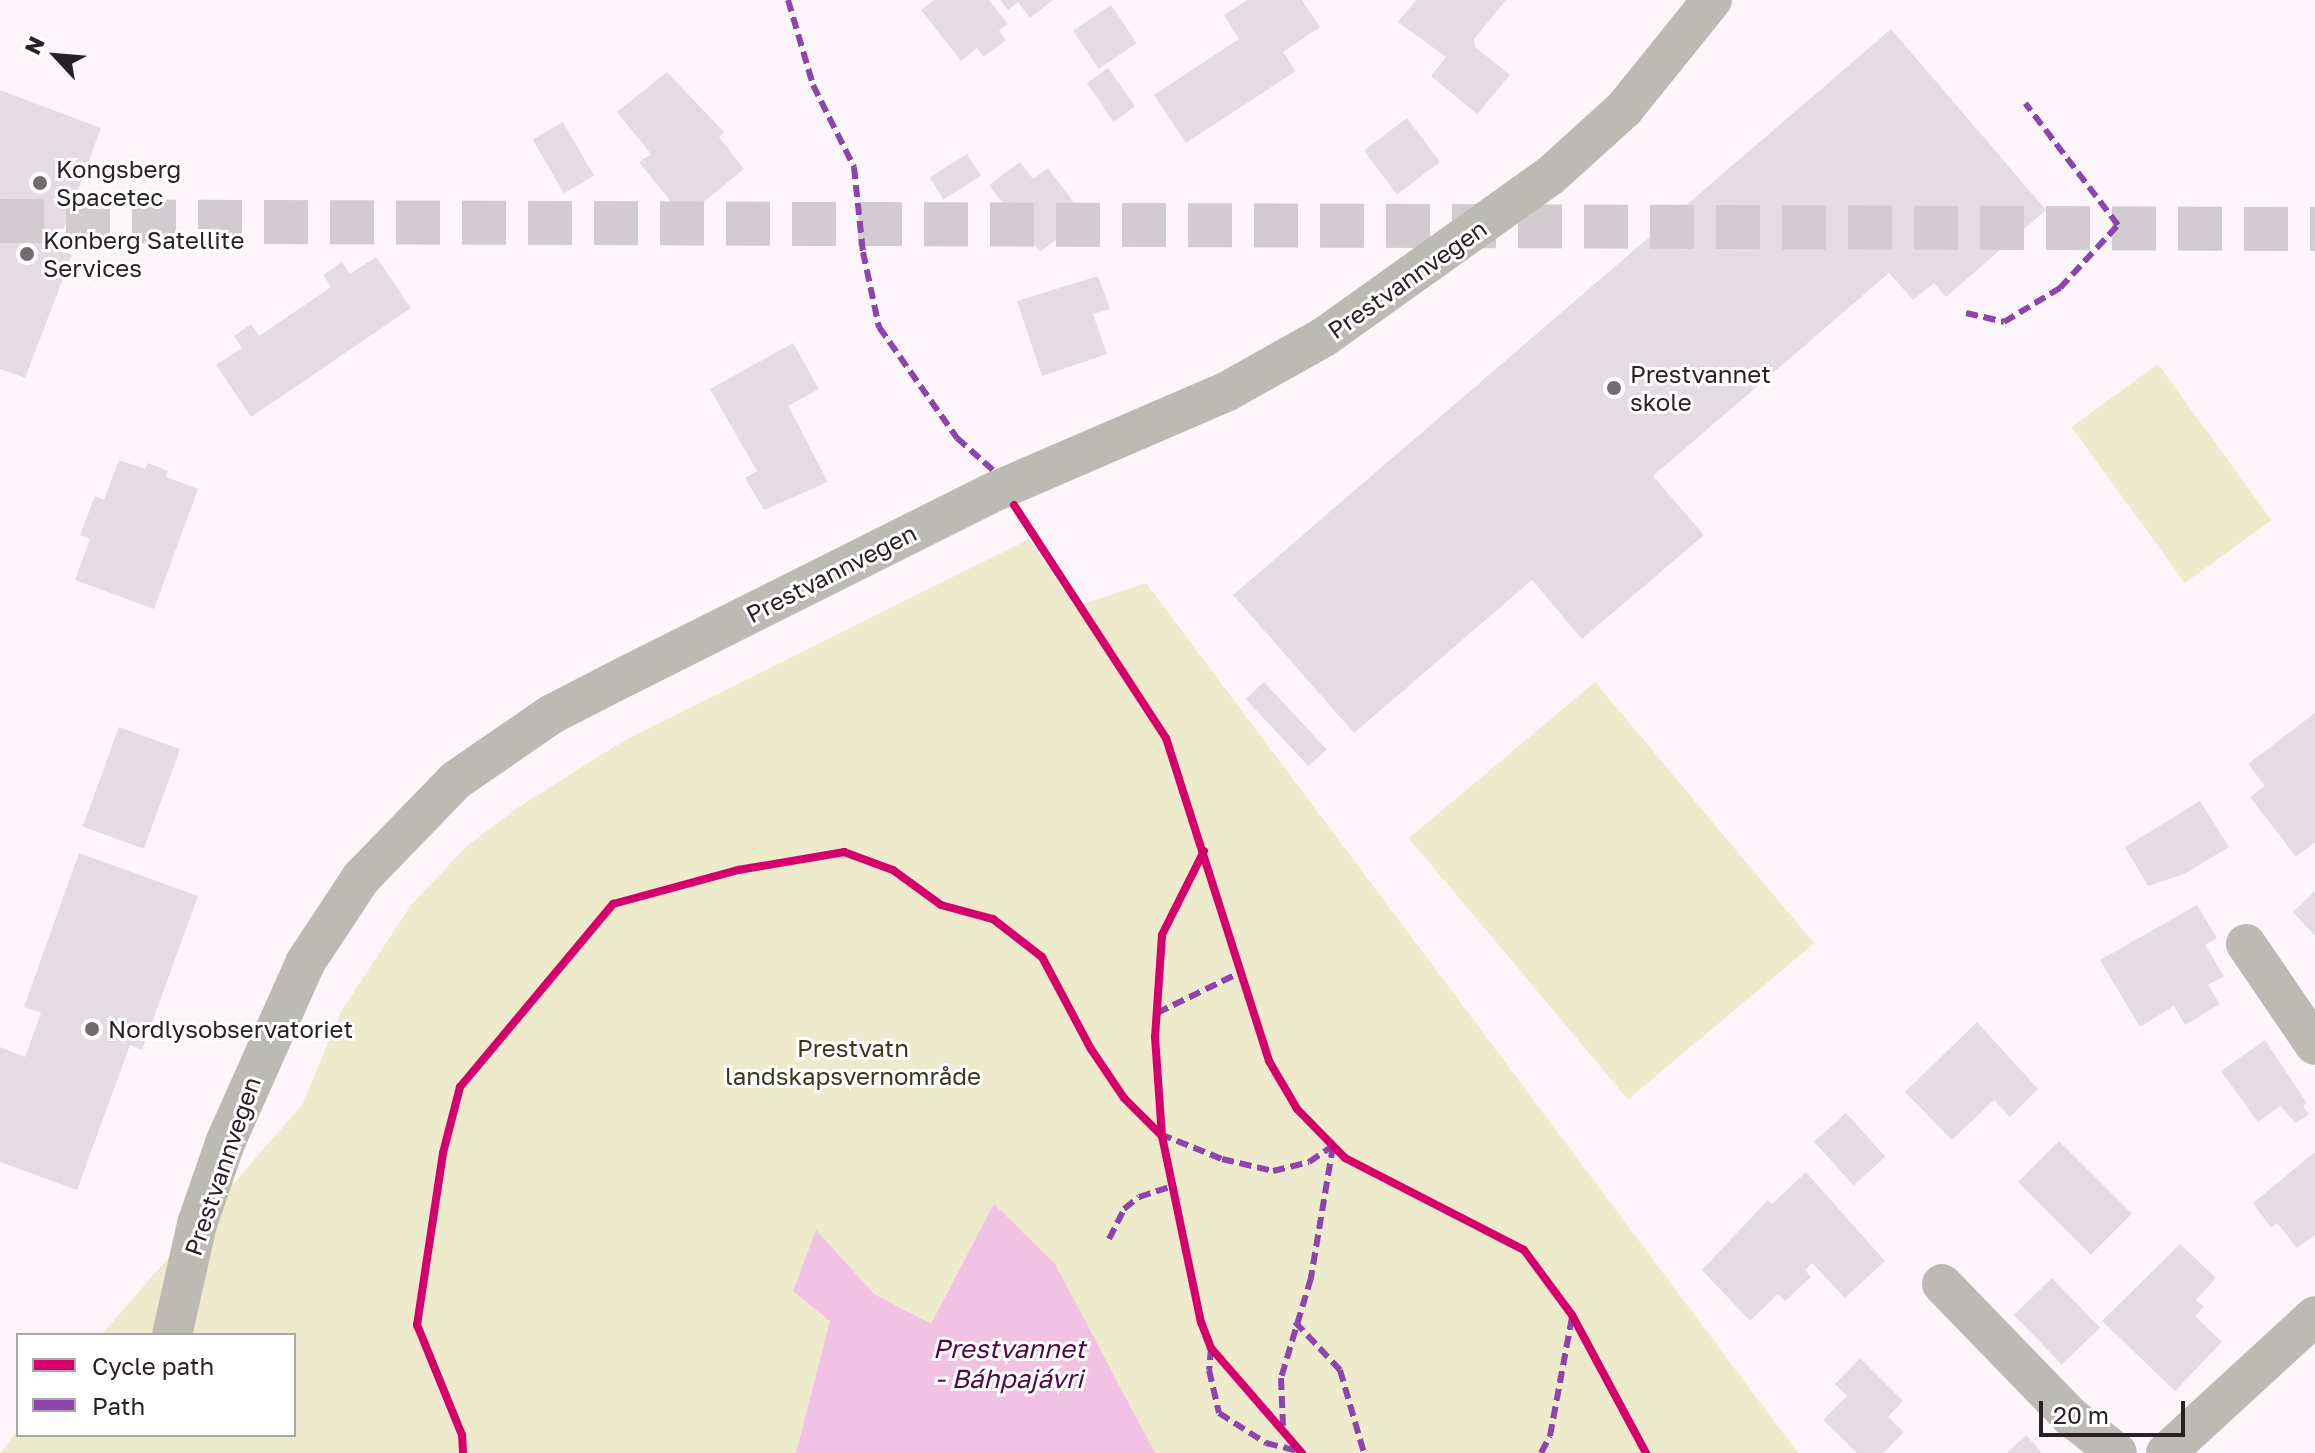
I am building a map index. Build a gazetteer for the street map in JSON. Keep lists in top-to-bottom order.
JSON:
{
  "streets": {
    "street": ["Prestvannvegen"]
  },
  "water": ["Prestvannet - Báhpajávri"],
  "parks": ["Prestvatn landskapsvernområde"],
  "places": [
    "Kongsberg Spacetec",
    "Konberg Satellite Services",
    "Prestvannet skole",
    "Nordlysobservatoriet"
  ],
  "legend": ["Cycle path", "Path"],
  "scale_bar": "20 m",
  "north": "top left"
}
